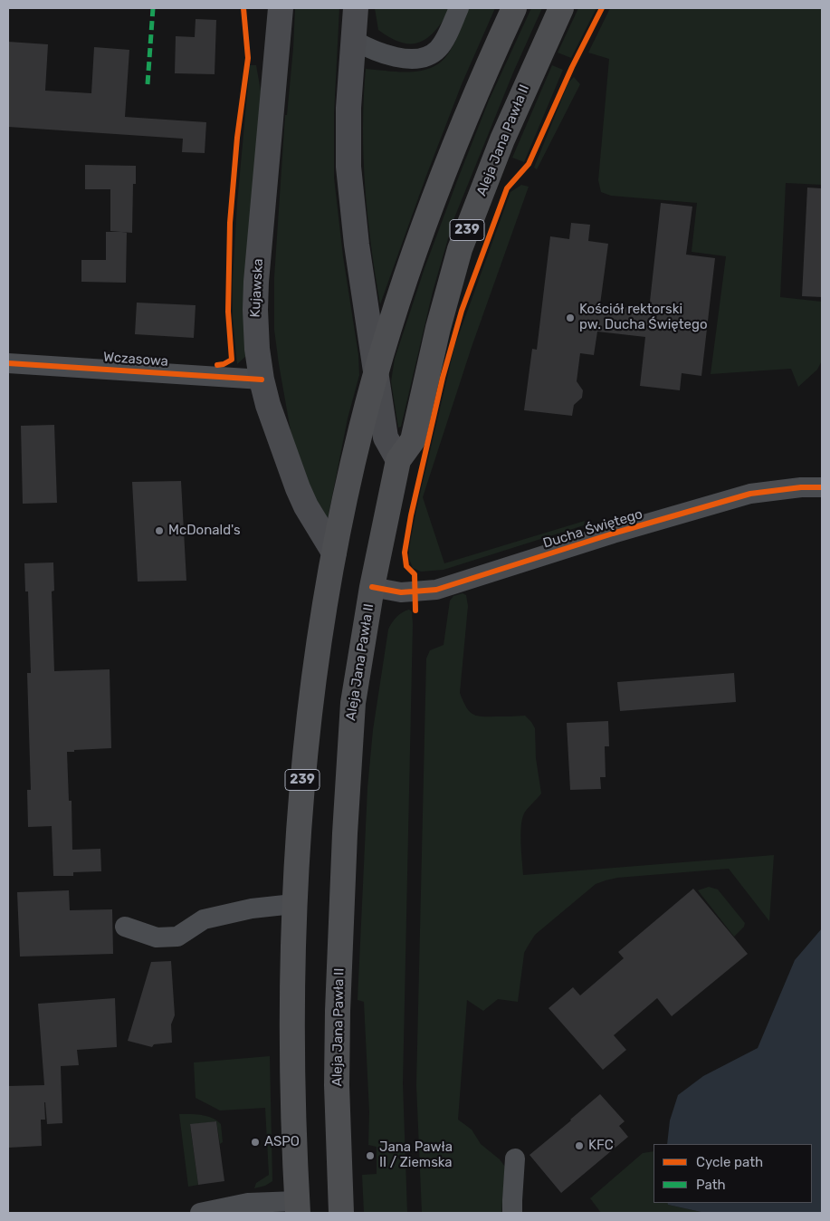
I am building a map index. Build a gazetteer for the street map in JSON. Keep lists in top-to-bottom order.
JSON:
{
  "streets": {
    "main road": ["Aleja Jana Pawła II", "239", "Kujawska"],
    "street": ["Wczasowa", "Ducha Świętego"]
  },
  "crossings": [
    ["Aleja Jana Pawła II", "Ducha Świętego"],
    ["239", "Kujawska"],
    ["Kujawska", "Wczasowa"]
  ],
  "places": [
    "Kościół rektorski pw. Ducha Świętego",
    "McDonald's",
    "ASPO",
    "KFC",
    "Jana Pawła II / Ziemska"
  ],
  "legend": ["Cycle path", "Path"]
}
